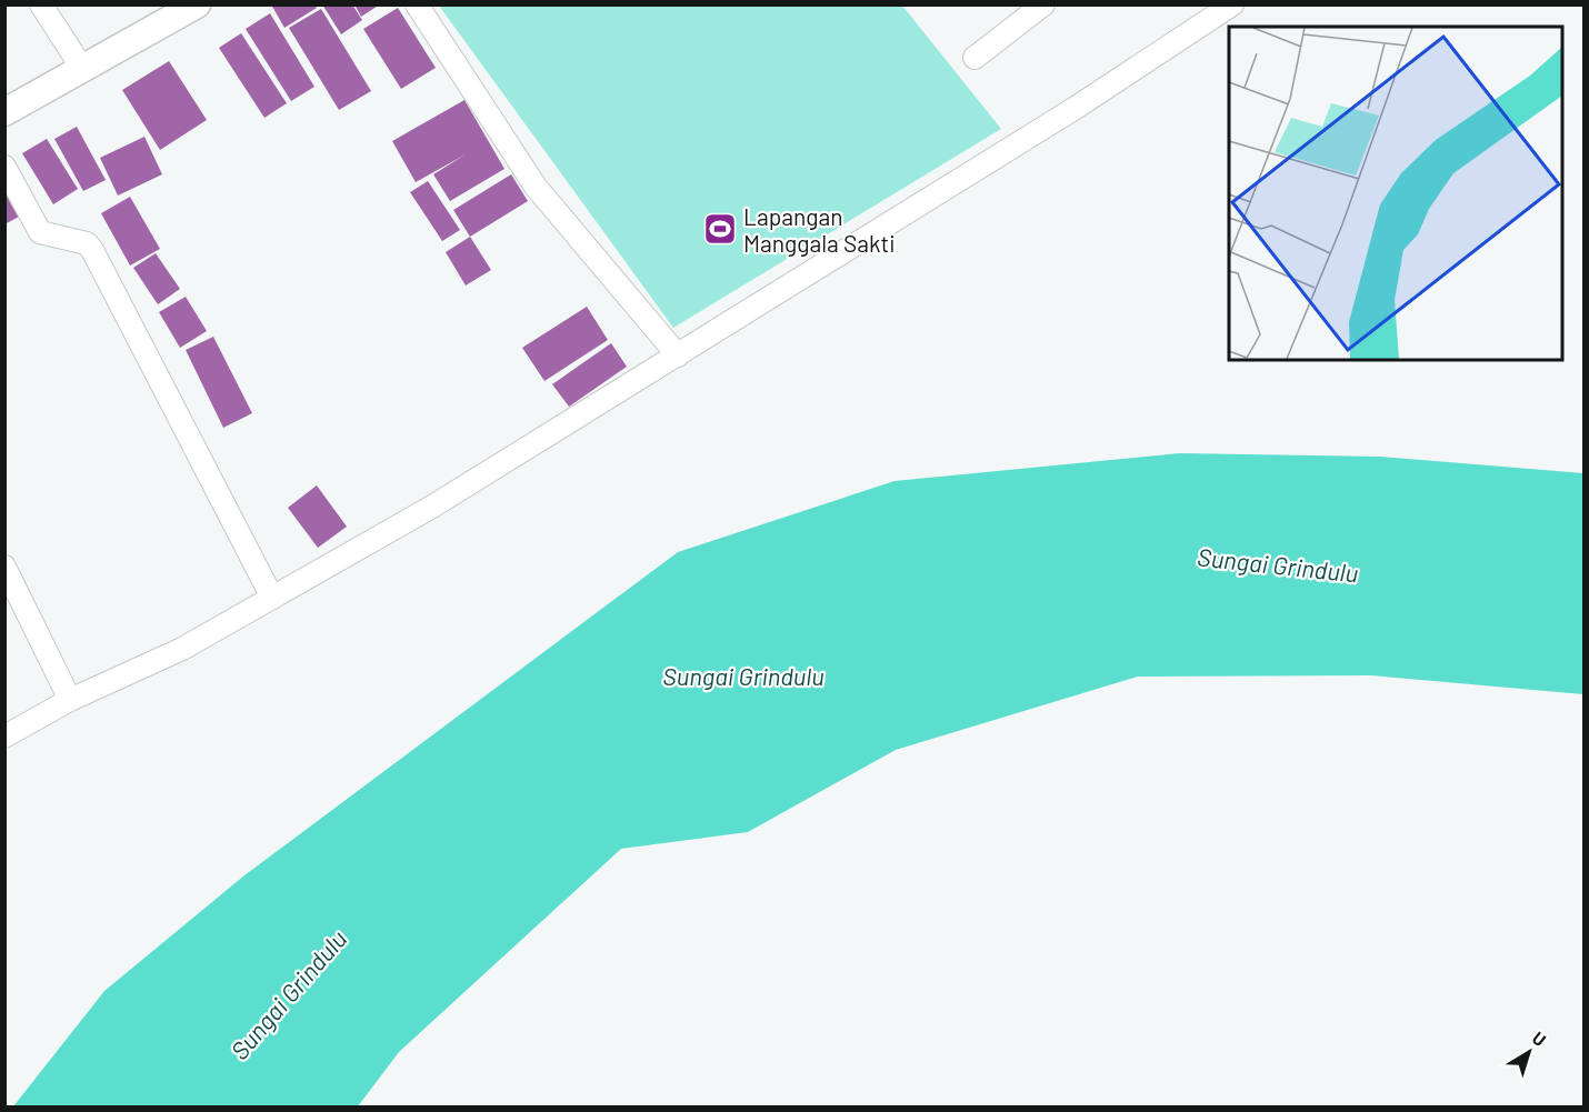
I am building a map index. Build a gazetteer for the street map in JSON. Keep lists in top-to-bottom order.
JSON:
{
  "water": ["Sungai Grindulu"],
  "places": {
    "sports": ["Lapangan Manggala Sakti"]
  },
  "north": "top right"
}
